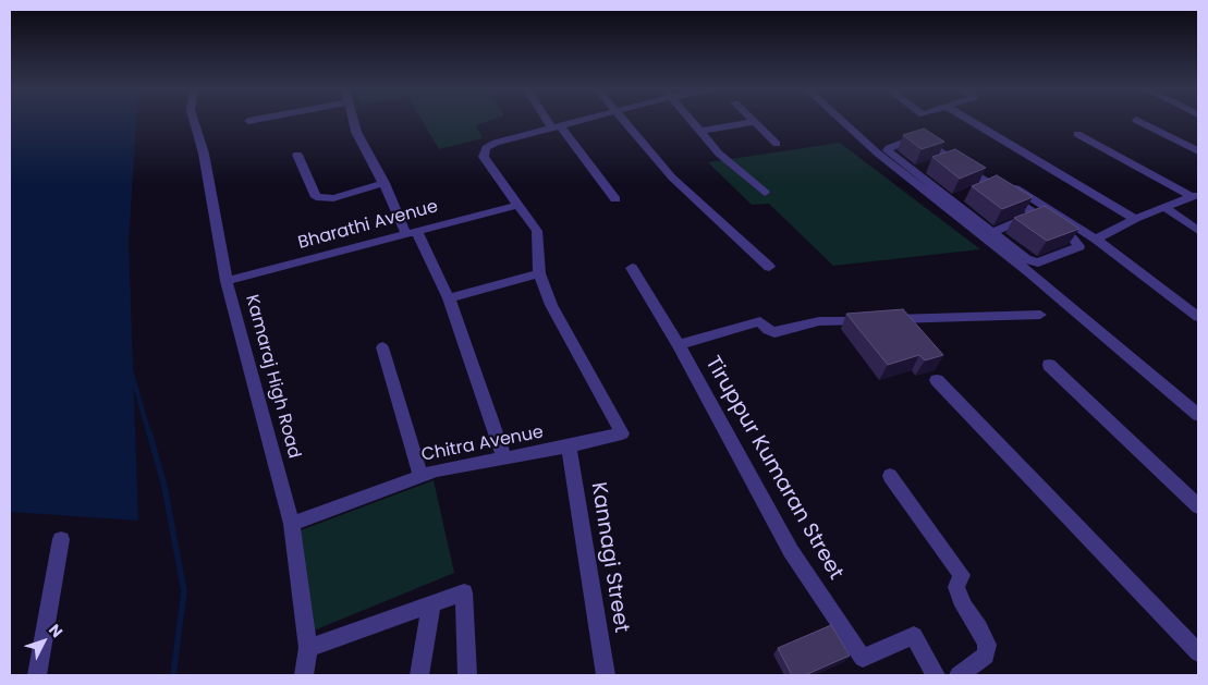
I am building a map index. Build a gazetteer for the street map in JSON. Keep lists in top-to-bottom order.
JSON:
{
  "streets": {
    "street": [
      "Bharathi Avenue",
      "Kamaraj High Road",
      "Chitra Avenue",
      "Tiruppur Kumaran Street",
      "Kannagi Street"
    ]
  },
  "crossings": [
    ["Bharathi Avenue", "Kamaraj High Road"],
    ["Kamaraj High Road", "Chitra Avenue"],
    ["Chitra Avenue", "Kannagi Street"]
  ],
  "north": "top right"
}
